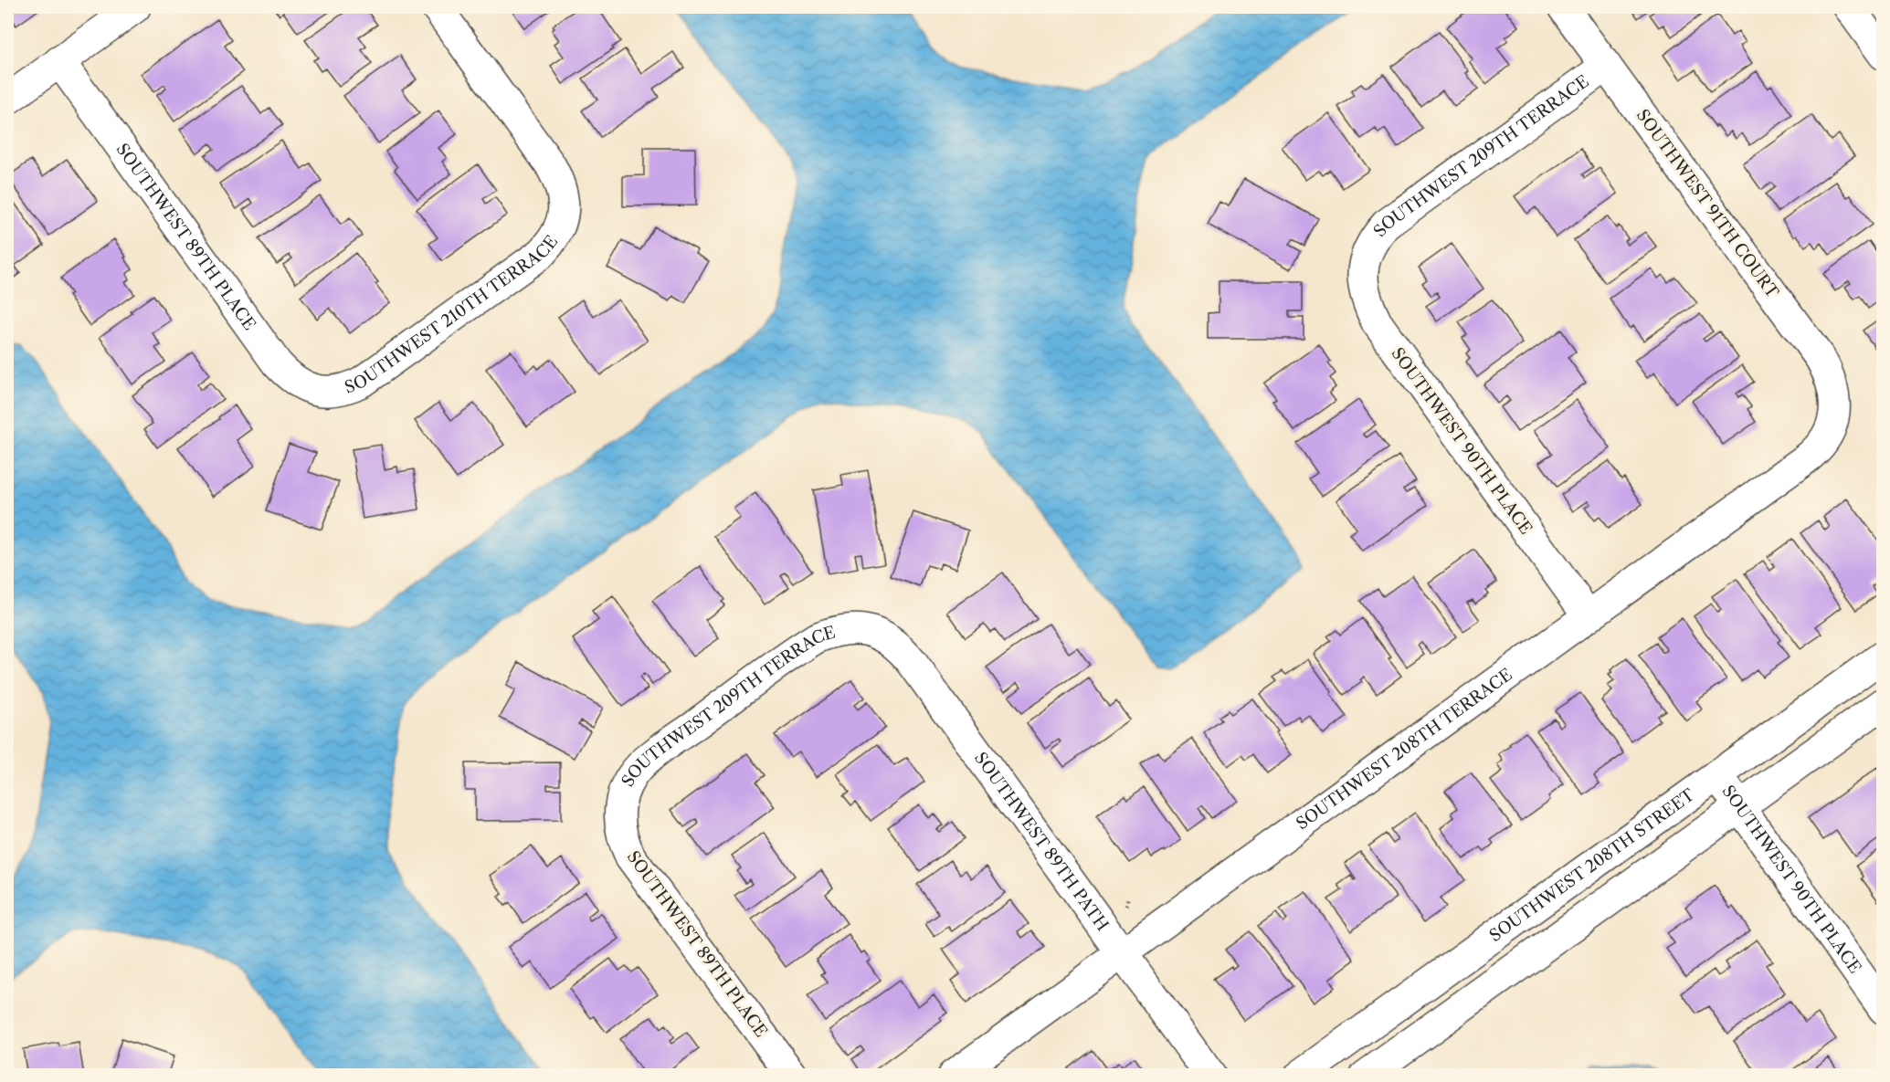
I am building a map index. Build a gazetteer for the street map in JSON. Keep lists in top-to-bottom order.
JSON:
{
  "streets": {
    "street": [
      "SOUTHWEST 209TH TERRACE",
      "SOUTHWEST 91TH COURT",
      "SOUTHWEST 89TH PLACE",
      "SOUTHWEST 210TH TERRACE",
      "SOUTHWEST 90TH PLACE",
      "SOUTHWEST 208TH TERRACE",
      "SOUTHWEST 89TH PATH",
      "SOUTHWEST 208TH STREET"
    ]
  },
  "crossings": [
    ["SOUTHWEST 209TH TERRACE", "SOUTHWEST 91TH COURT"],
    ["SOUTHWEST 209TH TERRACE", "SOUTHWEST 89TH PLACE"],
    ["SOUTHWEST 209TH TERRACE", "SOUTHWEST 90TH PLACE"],
    ["SOUTHWEST 209TH TERRACE", "SOUTHWEST 89TH PATH"],
    ["SOUTHWEST 91TH COURT", "SOUTHWEST 208TH TERRACE"],
    ["SOUTHWEST 89TH PLACE", "SOUTHWEST 210TH TERRACE"],
    ["SOUTHWEST 90TH PLACE", "SOUTHWEST 208TH TERRACE"],
    ["SOUTHWEST 90TH PLACE", "SOUTHWEST 208TH STREET"],
    ["SOUTHWEST 208TH TERRACE", "SOUTHWEST 89TH PATH"]
  ]
}
